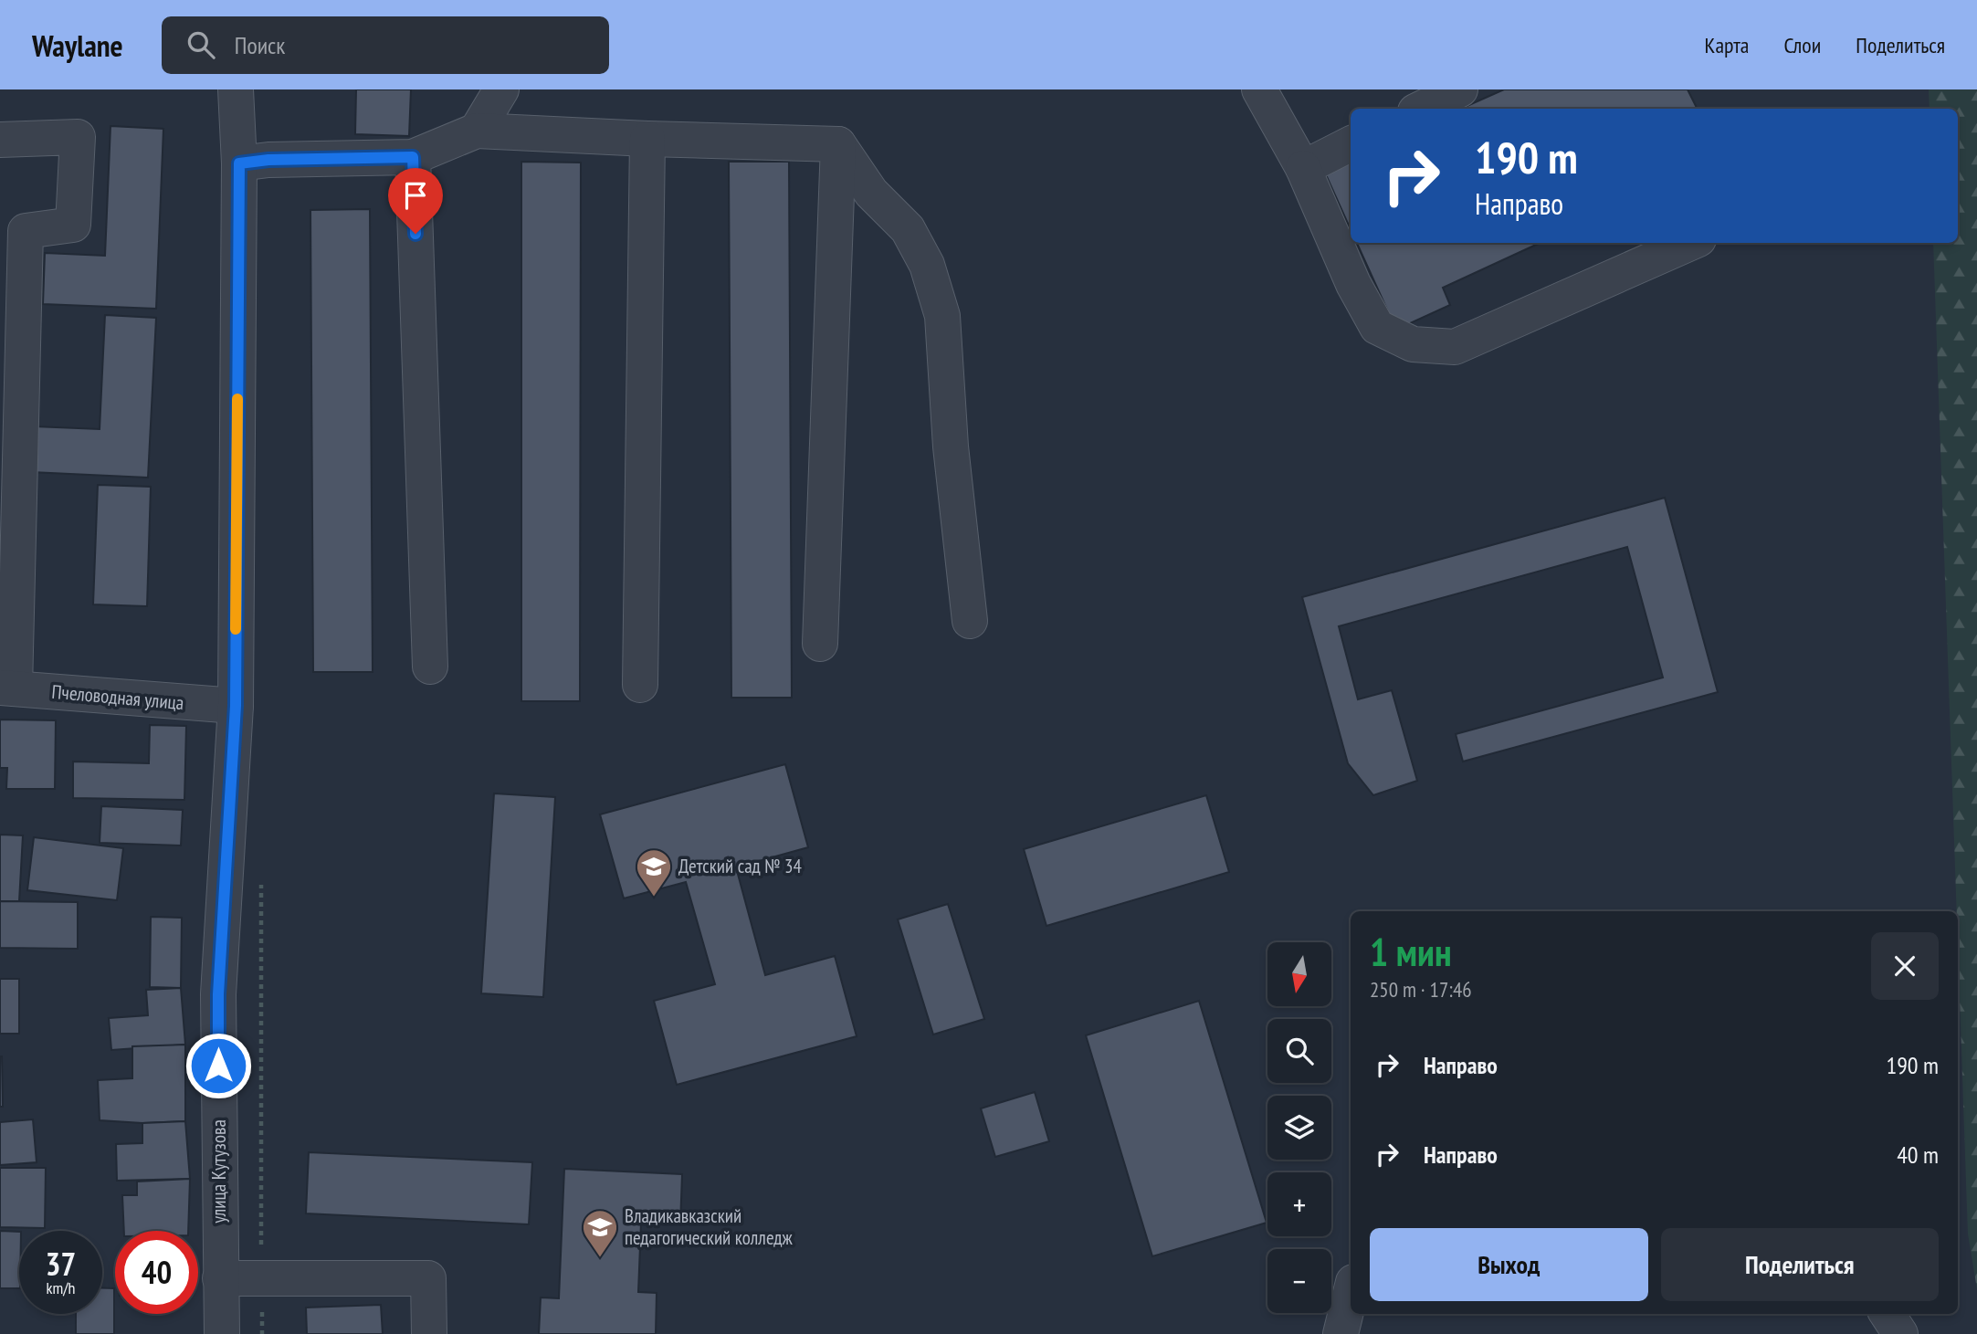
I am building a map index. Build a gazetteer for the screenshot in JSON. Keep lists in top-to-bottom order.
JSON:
{
  "streets": {
    "street": ["Пчеловодная улица", "улица Кутузова"]
  },
  "crossings": [
    ["Пчеловодная улица", "улица Кутузова"]
  ],
  "places": {
    "school or university": ["Детский сад № 34", "Владикавказский педагогический колледж"]
  },
  "north": "bottom",
  "page": {
    "header": "Waylane",
    "search": "Поиск",
    "nav": ["Карта", "Слои", "Поделиться"],
    "turn": ["190 m", "Направо"],
    "heading": ["1 мин", "250 m · 17:46"],
    "map_buttons": ["+", "−"],
    "list": [
      {
        "name": "Направо",
        "value": "190 m"
      },
      {
        "name": "Направо",
        "value": "40 m"
      }
    ],
    "buttons": ["Выход", "Поделиться"],
    "speed": "37 km/h",
    "limit": "40"
  }
}
